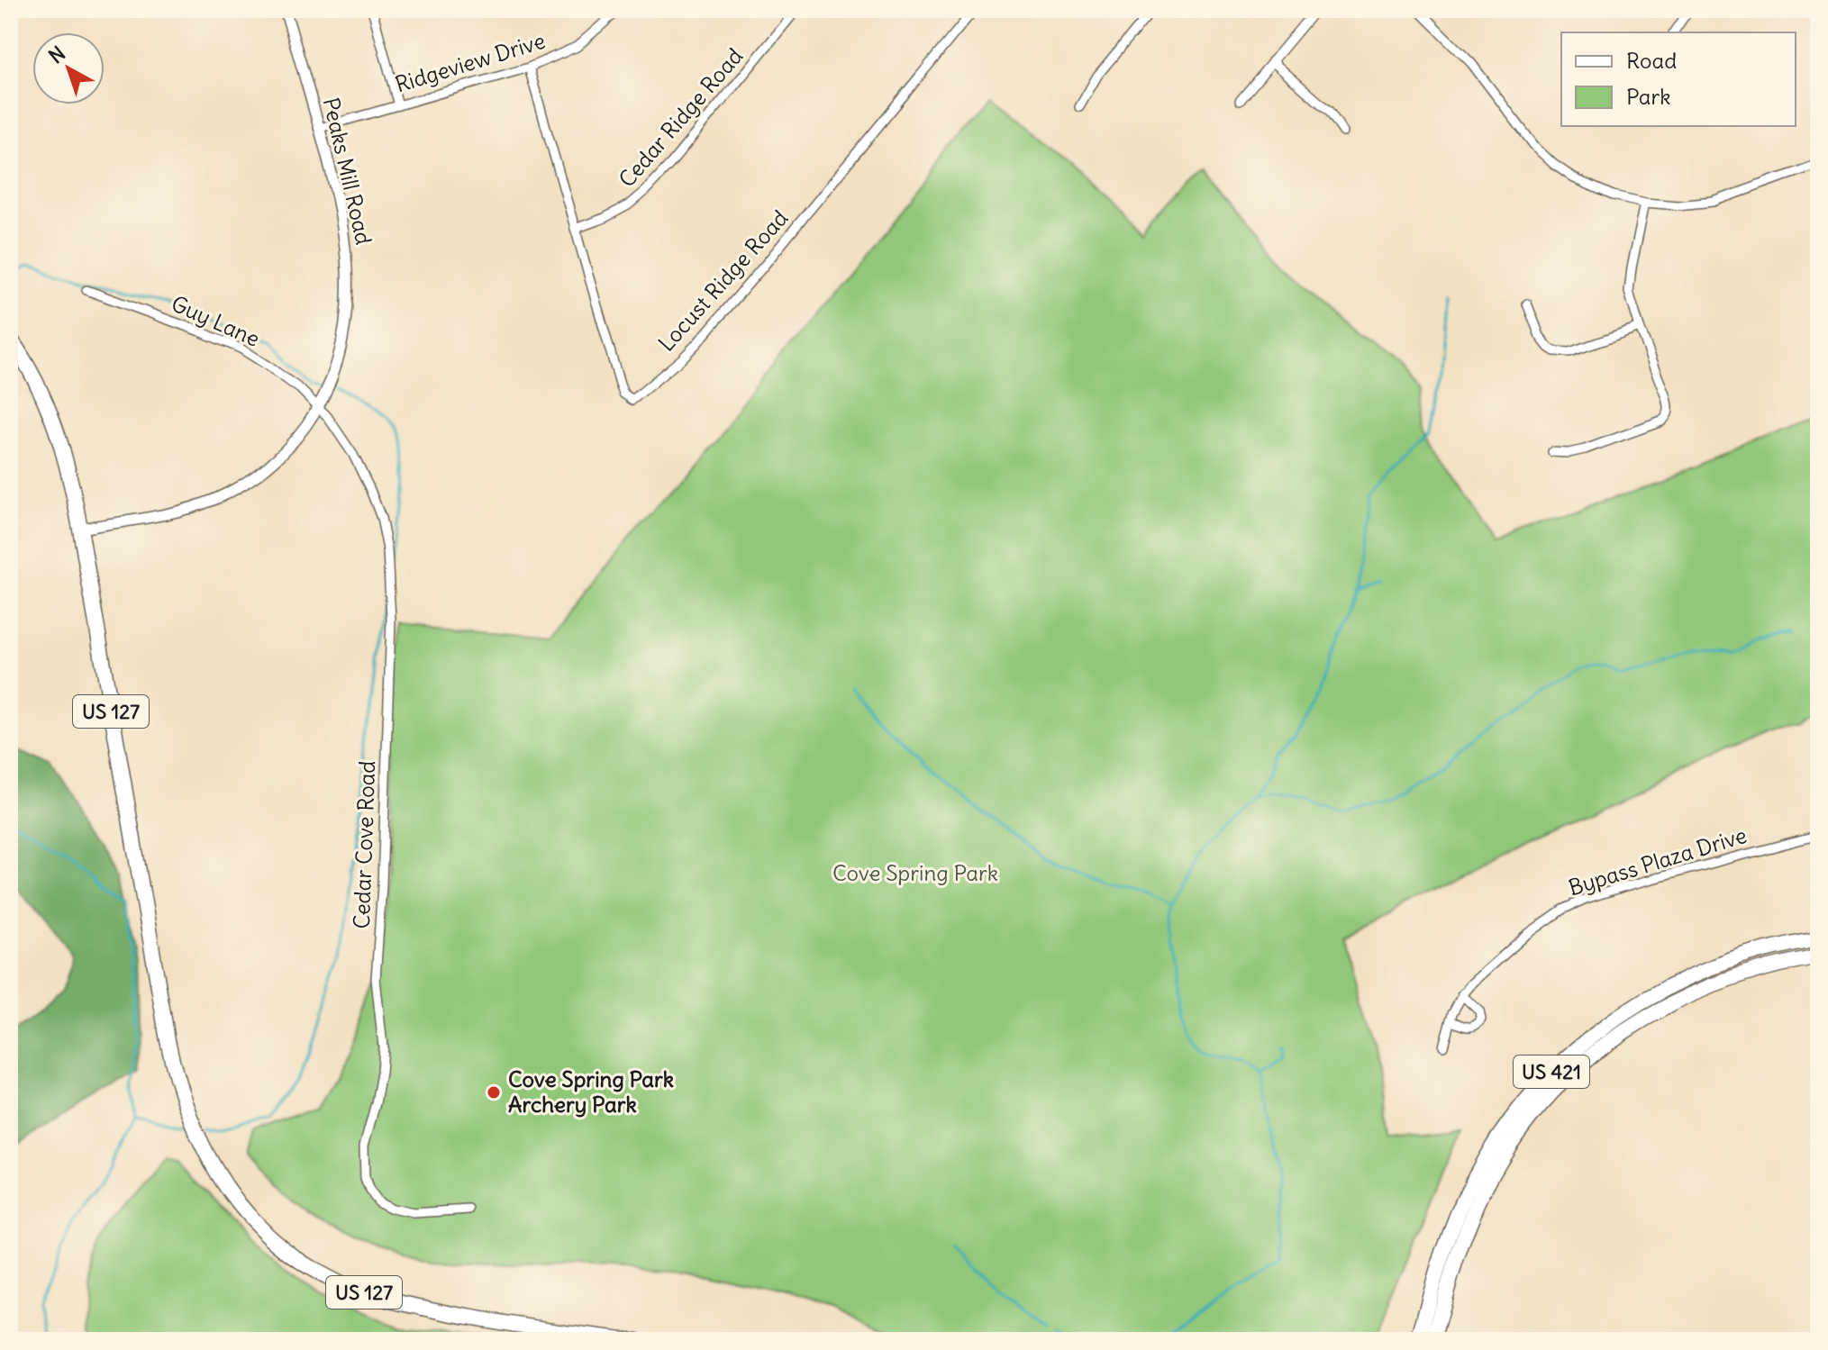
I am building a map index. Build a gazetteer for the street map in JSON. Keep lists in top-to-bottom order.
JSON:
{
  "streets": {
    "highway": ["US 127", "US 421"],
    "street": [
      "Ridgeview Drive",
      "Cedar Ridge Road",
      "Peaks Mill Road",
      "Locust Ridge Road",
      "Guy Lane",
      "Cedar Cove Road",
      "Bypass Plaza Drive"
    ]
  },
  "crossings": [
    ["Ridgeview Drive", "Peaks Mill Road"],
    ["Ridgeview Drive", "Locust Ridge Road"],
    ["Cedar Ridge Road", "Locust Ridge Road"],
    ["Peaks Mill Road", "Guy Lane"],
    ["Peaks Mill Road", "US 127"],
    ["Peaks Mill Road", "Cedar Cove Road"],
    ["Guy Lane", "Cedar Cove Road"]
  ],
  "parks": ["Cove Spring Park"],
  "places": ["Cove Spring Park Archery Park"],
  "legend": ["Road", "Park"],
  "north": "top left"
}
